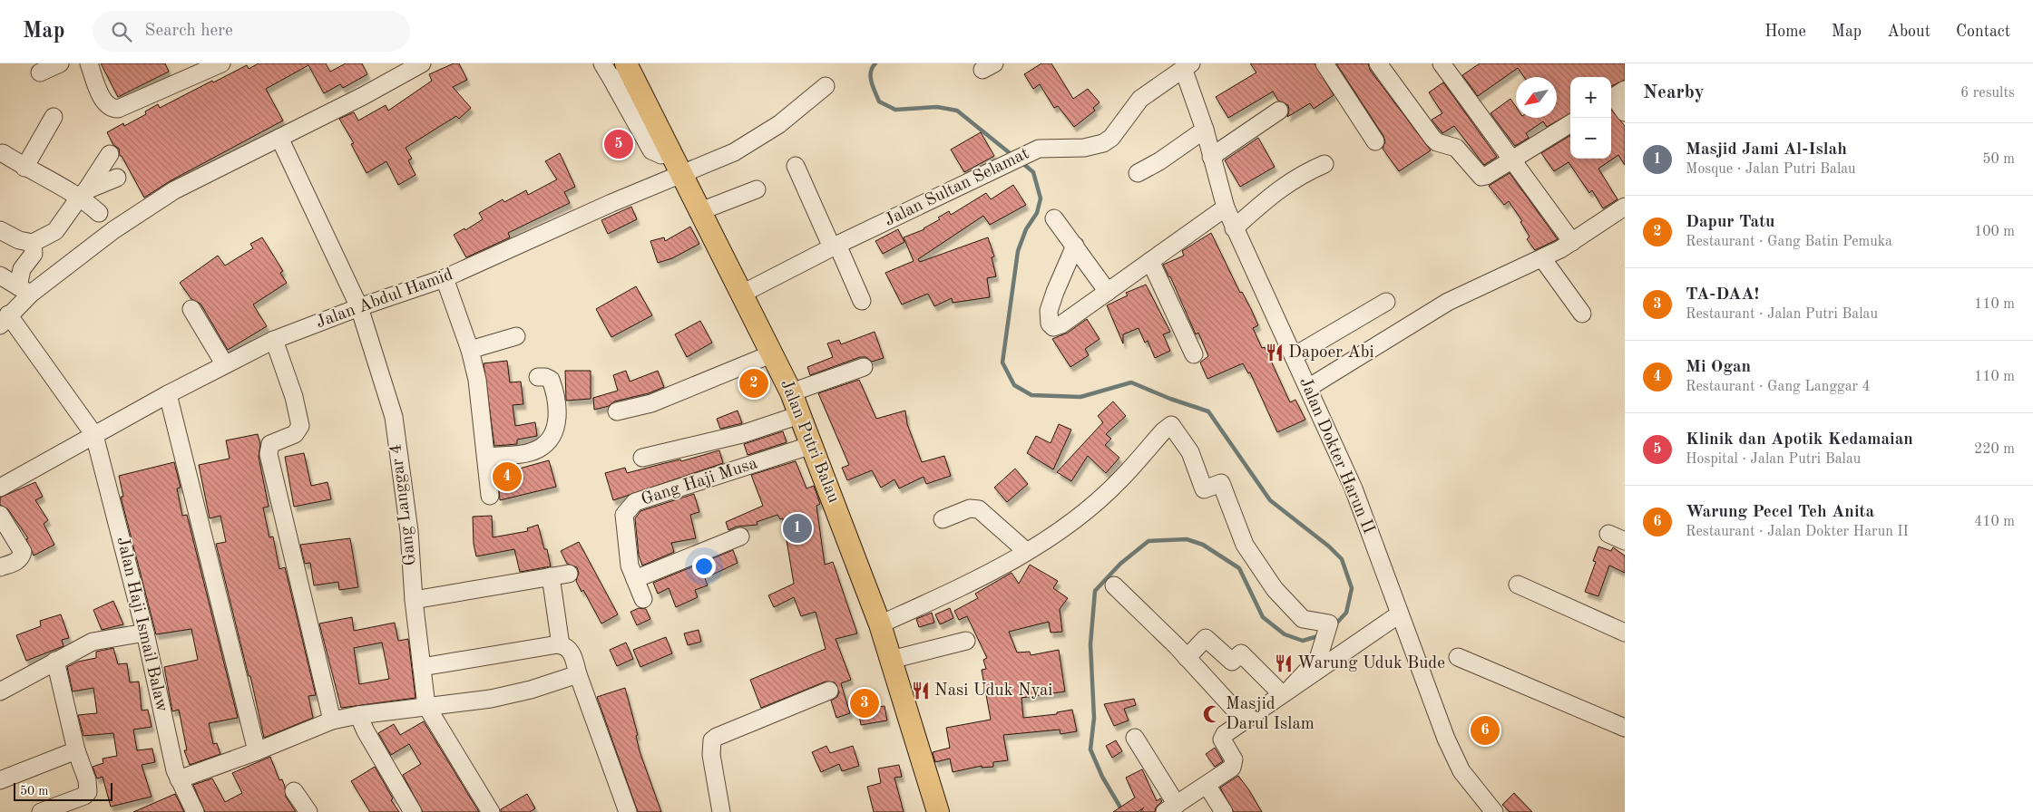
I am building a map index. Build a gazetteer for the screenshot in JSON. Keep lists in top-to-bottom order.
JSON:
{
  "streets": {
    "main road": ["Jalan Putri Balau"],
    "street": [
      "Jalan Sultan Selamat",
      "Jalan Abdul Hamid",
      "Jalan Dokter Harun II",
      "Gang Haji Musa",
      "Gang Langgar 4",
      "Jalan Haji Ismail Balaw"
    ]
  },
  "crossings": [
    ["Jalan Sultan Selamat", "Jalan Putri Balau"],
    ["Jalan Sultan Selamat", "Jalan Dokter Harun II"],
    ["Jalan Abdul Hamid", "Jalan Putri Balau"],
    ["Jalan Abdul Hamid", "Gang Langgar 4"],
    ["Jalan Abdul Hamid", "Jalan Haji Ismail Balaw"],
    ["Jalan Putri Balau", "Gang Haji Musa"]
  ],
  "places": {
    "restaurant": ["Dapoer Abi", "Warung Uduk Bude", "Nasi Uduk Nyai"],
    "mosque": ["Masjid Darul Islam"]
  },
  "scale_bar": "50 m",
  "north": "bottom left",
  "page": {
    "header": "Map",
    "search": "Search here",
    "nav": [
      "Home",
      "Map",
      "About",
      "Contact"
    ],
    "heading": ["Nearby", "6 results"],
    "map_buttons": ["+", "−"],
    "list": [
      {
        "mark": "1",
        "name": "Masjid Jami Al-Islah",
        "note": "Mosque · Jalan Putri Balau",
        "value": "50 m"
      },
      {
        "mark": "2",
        "name": "Dapur Tatu",
        "note": "Restaurant · Gang Batin Pemuka",
        "value": "100 m"
      },
      {
        "mark": "3",
        "name": "TA-DAA!",
        "note": "Restaurant · Jalan Putri Balau",
        "value": "110 m"
      },
      {
        "mark": "4",
        "name": "Mi Ogan",
        "note": "Restaurant · Gang Langgar 4",
        "value": "110 m"
      },
      {
        "mark": "5",
        "name": "Klinik dan Apotik Kedamaian",
        "note": "Hospital · Jalan Putri Balau",
        "value": "220 m"
      },
      {
        "mark": "6",
        "name": "Warung Pecel Teh Anita",
        "note": "Restaurant · Jalan Dokter Harun II",
        "value": "410 m"
      }
    ],
    "pins": [
      "5",
      "2",
      "4",
      "1",
      "3",
      "6"
    ],
    "scale": "50 m"
  }
}
